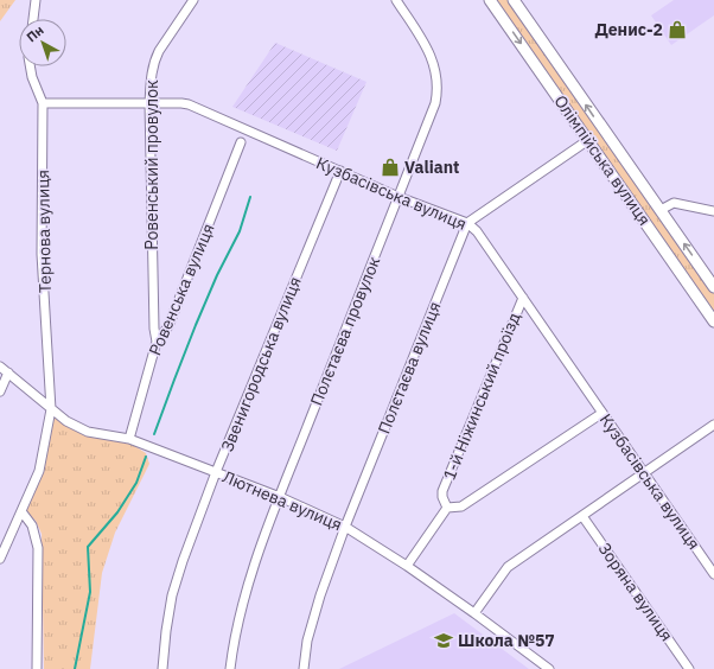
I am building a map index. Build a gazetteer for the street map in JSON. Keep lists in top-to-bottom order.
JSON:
{
  "streets": {
    "main road": ["Олімпійська вулиця"],
    "street": [
      "Ровенський провулок",
      "Кузбасівська вулиця",
      "Тернова вулиця",
      "Ровенська вулиця",
      "Полєтаєва провулок",
      "Звенигородська вулиця",
      "Полєтаєва вулиця",
      "1-й Ніжинський проїзд",
      "Лютнева вулиця",
      "Зоряна вулиця"
    ]
  },
  "crossings": [
    ["Ровенський провулок", "Кузбасівська вулиця"],
    ["Ровенський провулок", "Ровенська вулиця"],
    ["Кузбасівська вулиця", "Тернова вулиця"],
    ["Кузбасівська вулиця", "Полєтаєва провулок"],
    ["Кузбасівська вулиця", "Звенигородська вулиця"],
    ["Кузбасівська вулиця", "Полєтаєва вулиця"],
    ["Кузбасівська вулиця", "1-й Ніжинський проїзд"],
    ["Тернова вулиця", "Лютнева вулиця"],
    ["Ровенська вулиця", "Лютнева вулиця"],
    ["Полєтаєва провулок", "Лютнева вулиця"],
    ["Звенигородська вулиця", "Лютнева вулиця"],
    ["Полєтаєва вулиця", "Лютнева вулиця"]
  ],
  "places": {
    "shop": ["Денис-2", "Valiant"],
    "school or university": ["Школа №57"]
  },
  "north": "top left"
}
